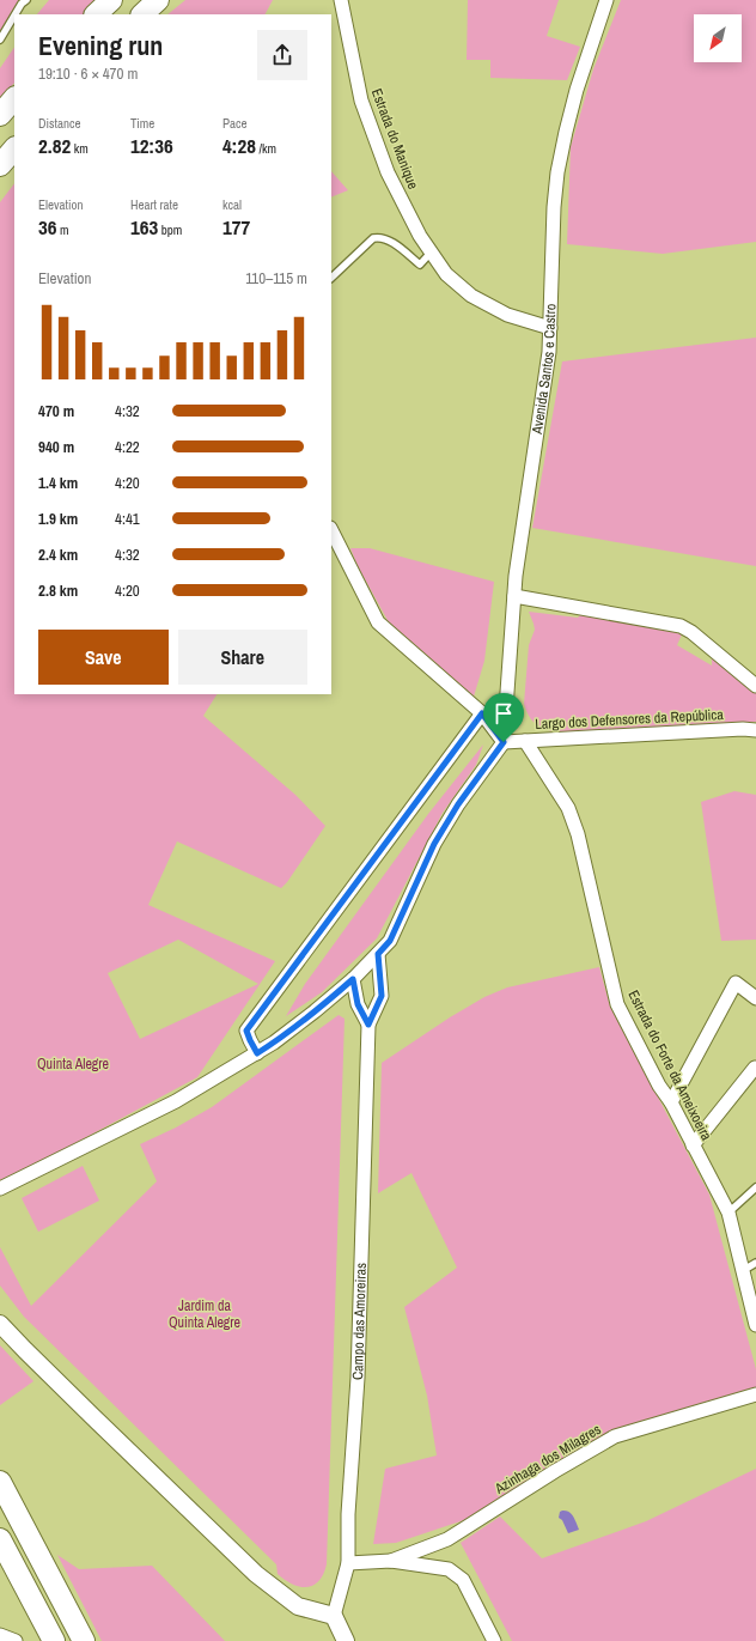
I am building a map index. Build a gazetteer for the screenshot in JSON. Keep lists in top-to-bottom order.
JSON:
{
  "streets": {
    "street": [
      "Estrada do Manique",
      "Avenida Santos e Castro",
      "Largo dos Defensores da República",
      "Estrada do Forte da Ameixoeira",
      "Campo das Amoreiras",
      "Azinhaga dos Milagres"
    ]
  },
  "crossings": [
    ["Estrada do Manique", "Avenida Santos e Castro"],
    ["Avenida Santos e Castro", "Largo dos Defensores da República"],
    ["Largo dos Defensores da República", "Estrada do Forte da Ameixoeira"]
  ],
  "parks": ["Quinta Alegre", "Jardim da Quinta Alegre"],
  "north": "bottom left",
  "page": {
    "heading": ["Evening run", "19:10 · 6 × 470 m"],
    "stats": [
      ["Distance", "2.82 km"],
      ["Time", "12:36"],
      ["Pace", "4:28 /km"],
      ["Elevation", "36 m"],
      ["Heart rate", "163 bpm"],
      ["kcal", "177"]
    ],
    "chart": ["Elevation", "110–115 m"],
    "list": [
      {
        "name": "470 m",
        "note": "4:32"
      },
      {
        "name": "940 m",
        "note": "4:22"
      },
      {
        "name": "1.4 km",
        "note": "4:20"
      },
      {
        "name": "1.9 km",
        "note": "4:41"
      },
      {
        "name": "2.4 km",
        "note": "4:32"
      },
      {
        "name": "2.8 km",
        "note": "4:20"
      }
    ],
    "buttons": ["Save", "Share"]
  }
}
